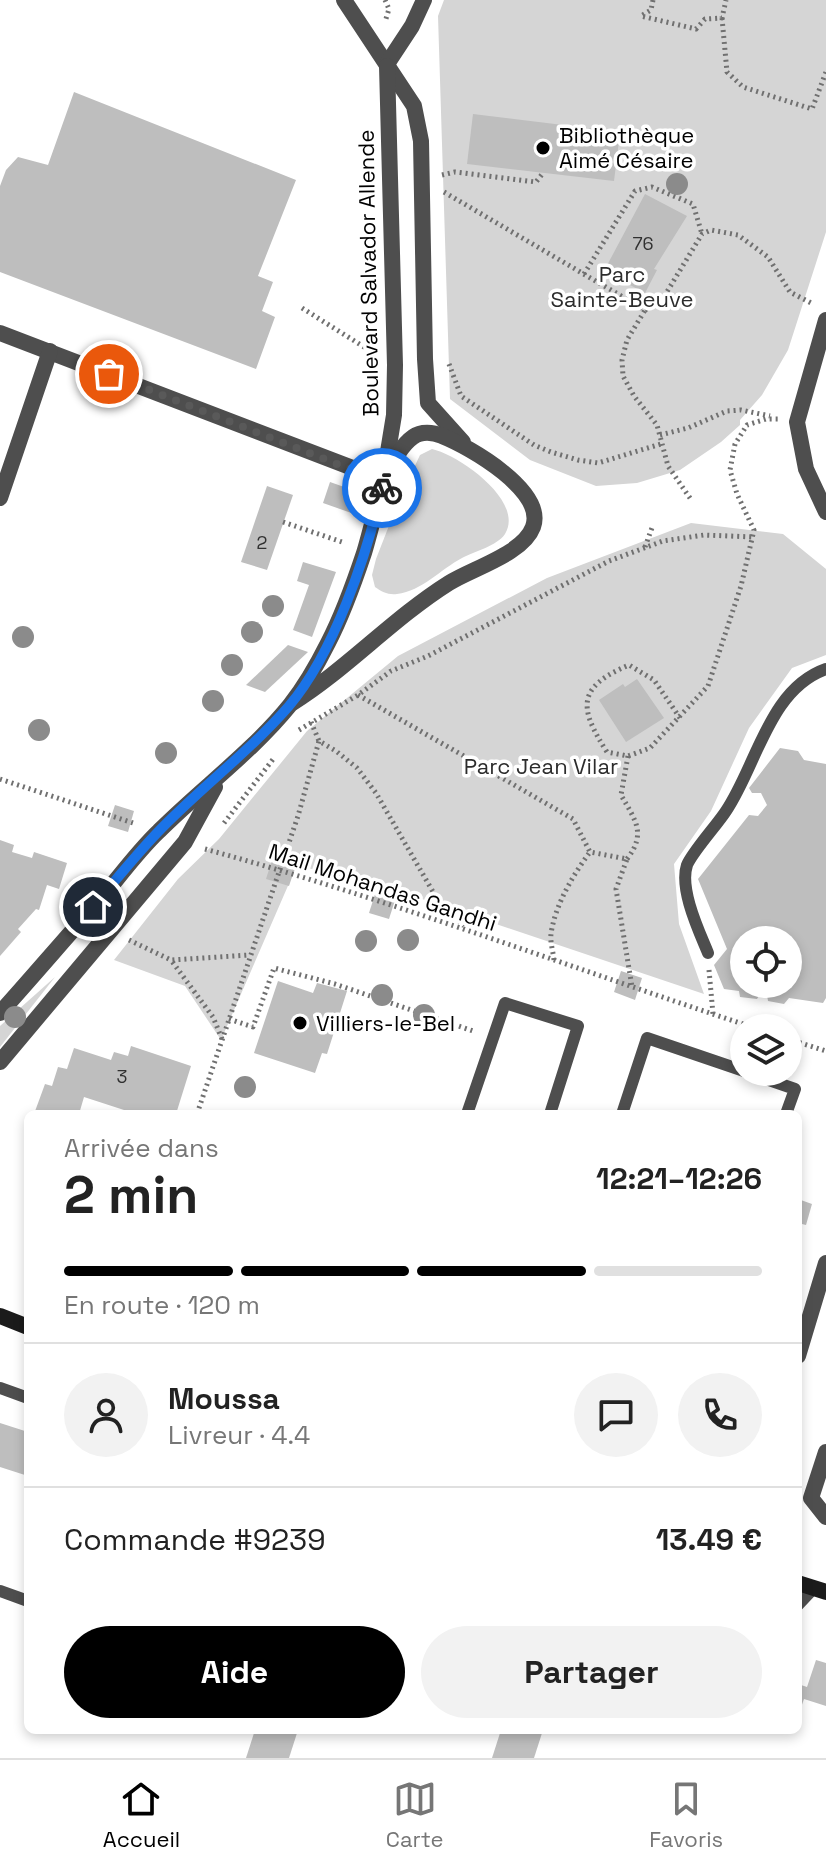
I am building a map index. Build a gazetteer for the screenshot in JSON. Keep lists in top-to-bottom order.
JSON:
{
  "streets": {
    "street": ["Boulevard Salvador Allende"],
    "path": ["Mail Mohandas Gandhi"]
  },
  "parks": ["Parc Sainte-Beuve", "Parc Jean Vilar"],
  "places": ["Bibliothèque Aimé Césaire", "Villiers-le-Bel"],
  "house_numbers": ["76", "2", "3"],
  "page": {
    "heading": ["2 min", "Arrivée dans", "12:21–12:26"],
    "panel": [
      "Moussa",
      "Livreur · 4.4",
      "Commande #9239",
      "13.49 €"
    ],
    "bar": "En route · 120 m",
    "buttons": ["Aide", "Partager"],
    "tabs": ["Accueil", "Carte", "Favoris"]
  }
}
